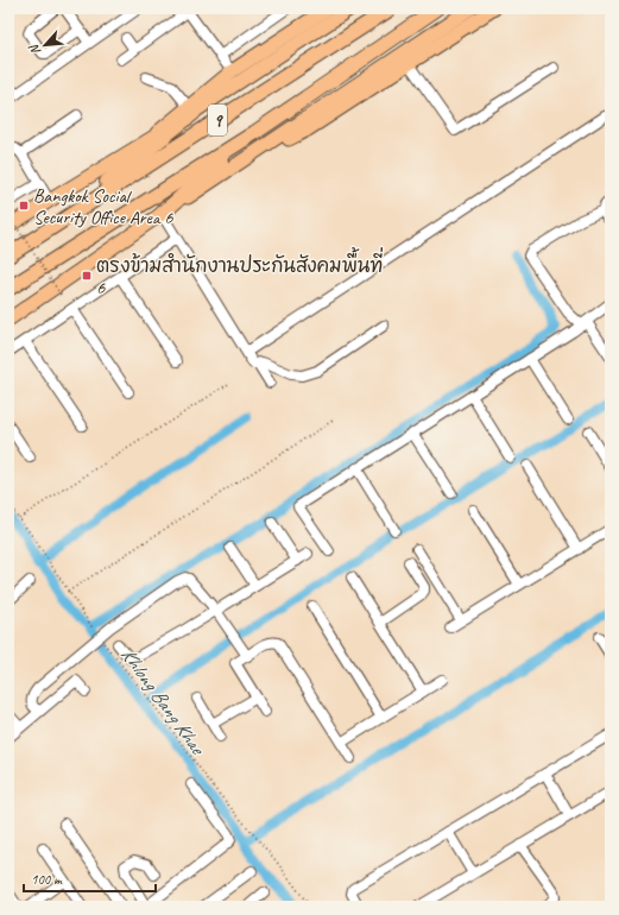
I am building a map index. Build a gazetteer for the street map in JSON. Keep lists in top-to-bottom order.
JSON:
{
  "streets": {
    "highway": ["9"]
  },
  "water": ["Khlong Bang Khae"],
  "places": {
    "transit": ["Bangkok Social Security Office Area 6", "ตรงข้ามสำนักงานประกันสังคมพื้นที่ 6"]
  },
  "scale_bar": "100 m",
  "north": "bottom left"
}
